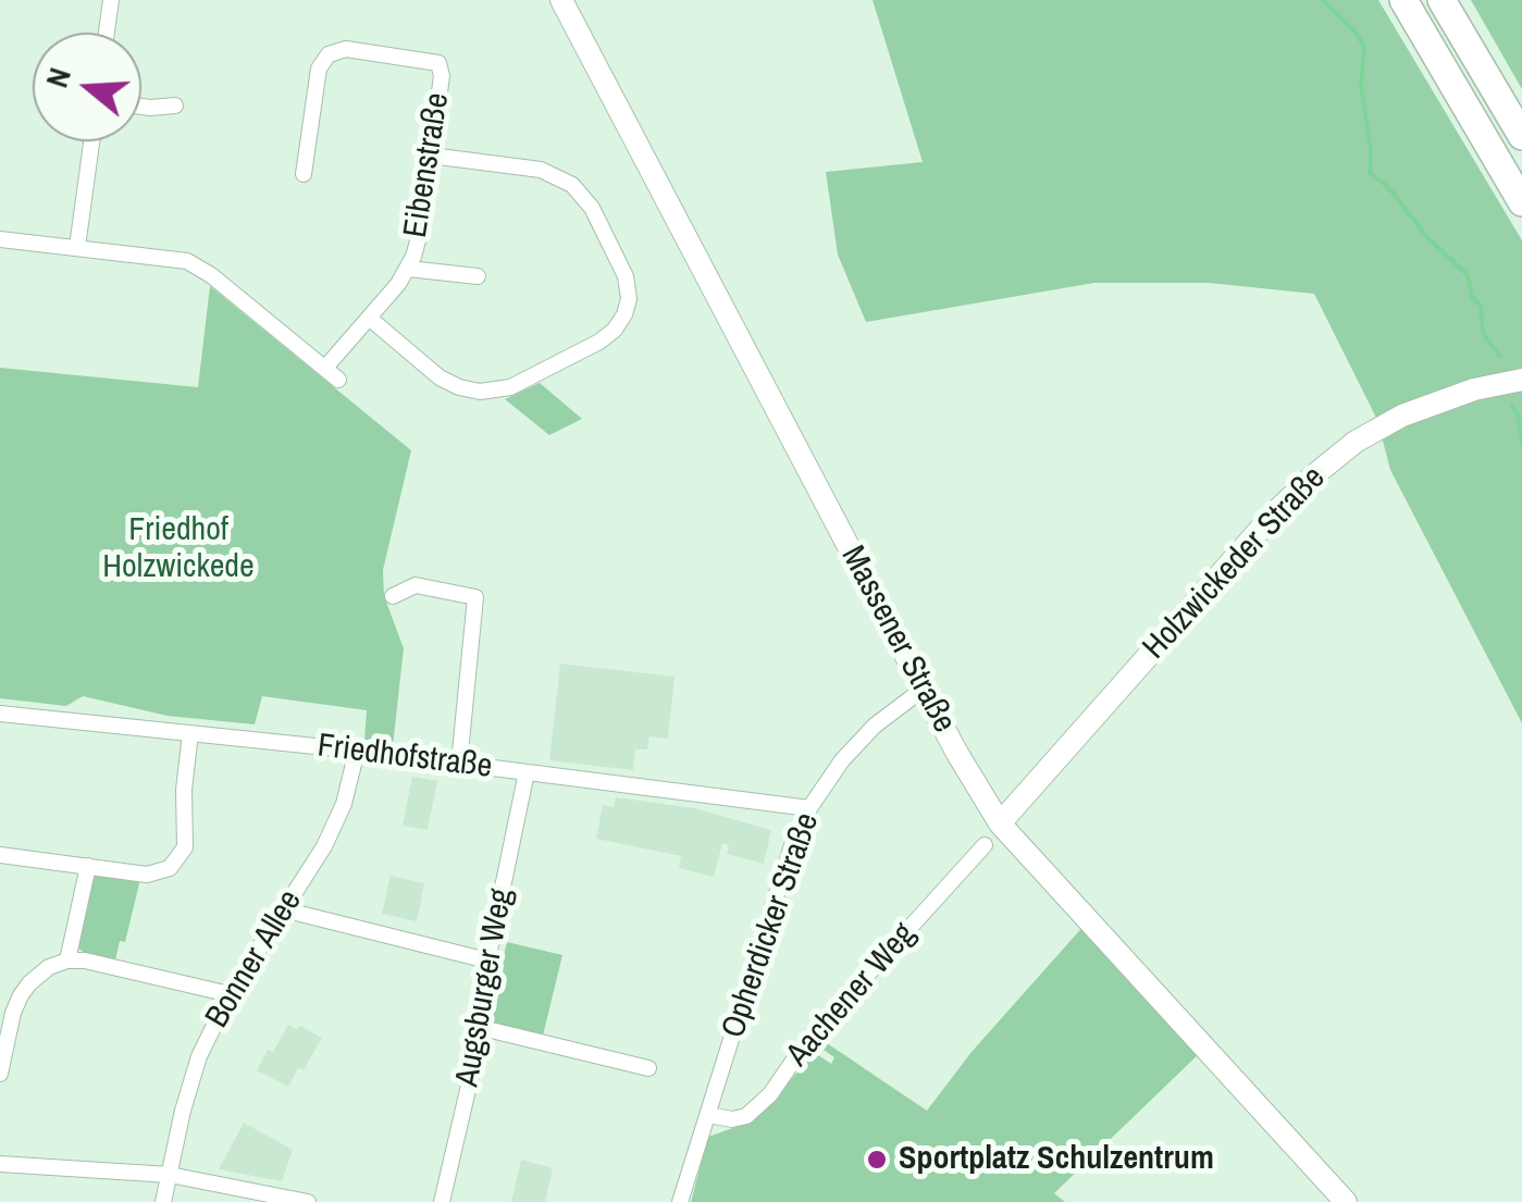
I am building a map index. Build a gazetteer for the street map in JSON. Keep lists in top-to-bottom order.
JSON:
{
  "streets": {
    "street": [
      "Eibenstraße",
      "Holzwickeder Straße",
      "Massener Straße",
      "Friedhofstraße",
      "Opherdicker Straße",
      "Bonner Allee",
      "Augsburger Weg",
      "Aachener Weg"
    ]
  },
  "crossings": [
    ["Holzwickeder Straße", "Massener Straße"],
    ["Massener Straße", "Opherdicker Straße"],
    ["Friedhofstraße", "Opherdicker Straße"],
    ["Friedhofstraße", "Bonner Allee"],
    ["Friedhofstraße", "Augsburger Weg"],
    ["Opherdicker Straße", "Aachener Weg"]
  ],
  "parks": ["Friedhof Holzwickede"],
  "places": ["Sportplatz Schulzentrum"],
  "north": "left"
}
